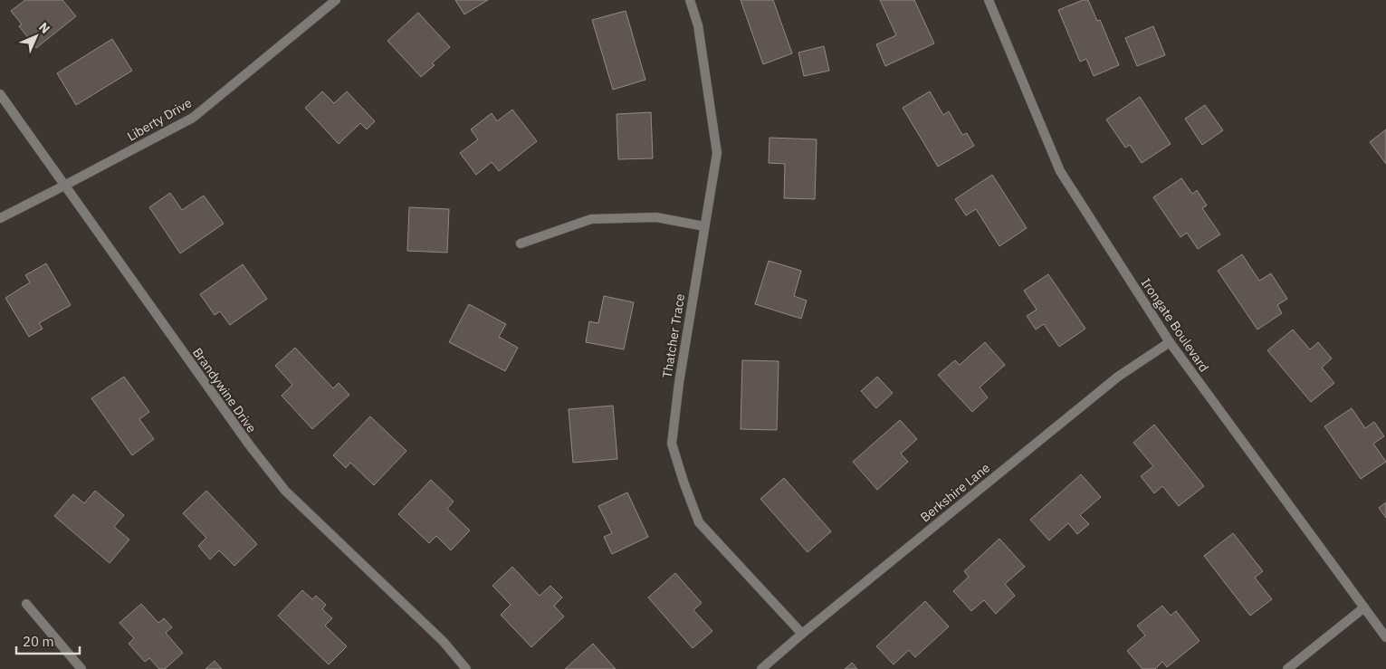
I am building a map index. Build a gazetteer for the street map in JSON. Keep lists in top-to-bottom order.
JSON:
{
  "streets": {
    "street": [
      "Liberty Drive",
      "Irongate Boulevard",
      "Thatcher Trace",
      "Brandywine Drive",
      "Berkshire Lane"
    ]
  },
  "crossings": [
    ["Liberty Drive", "Brandywine Drive"],
    ["Irongate Boulevard", "Berkshire Lane"],
    ["Thatcher Trace", "Berkshire Lane"]
  ],
  "scale_bar": "20 m",
  "north": "top right"
}
